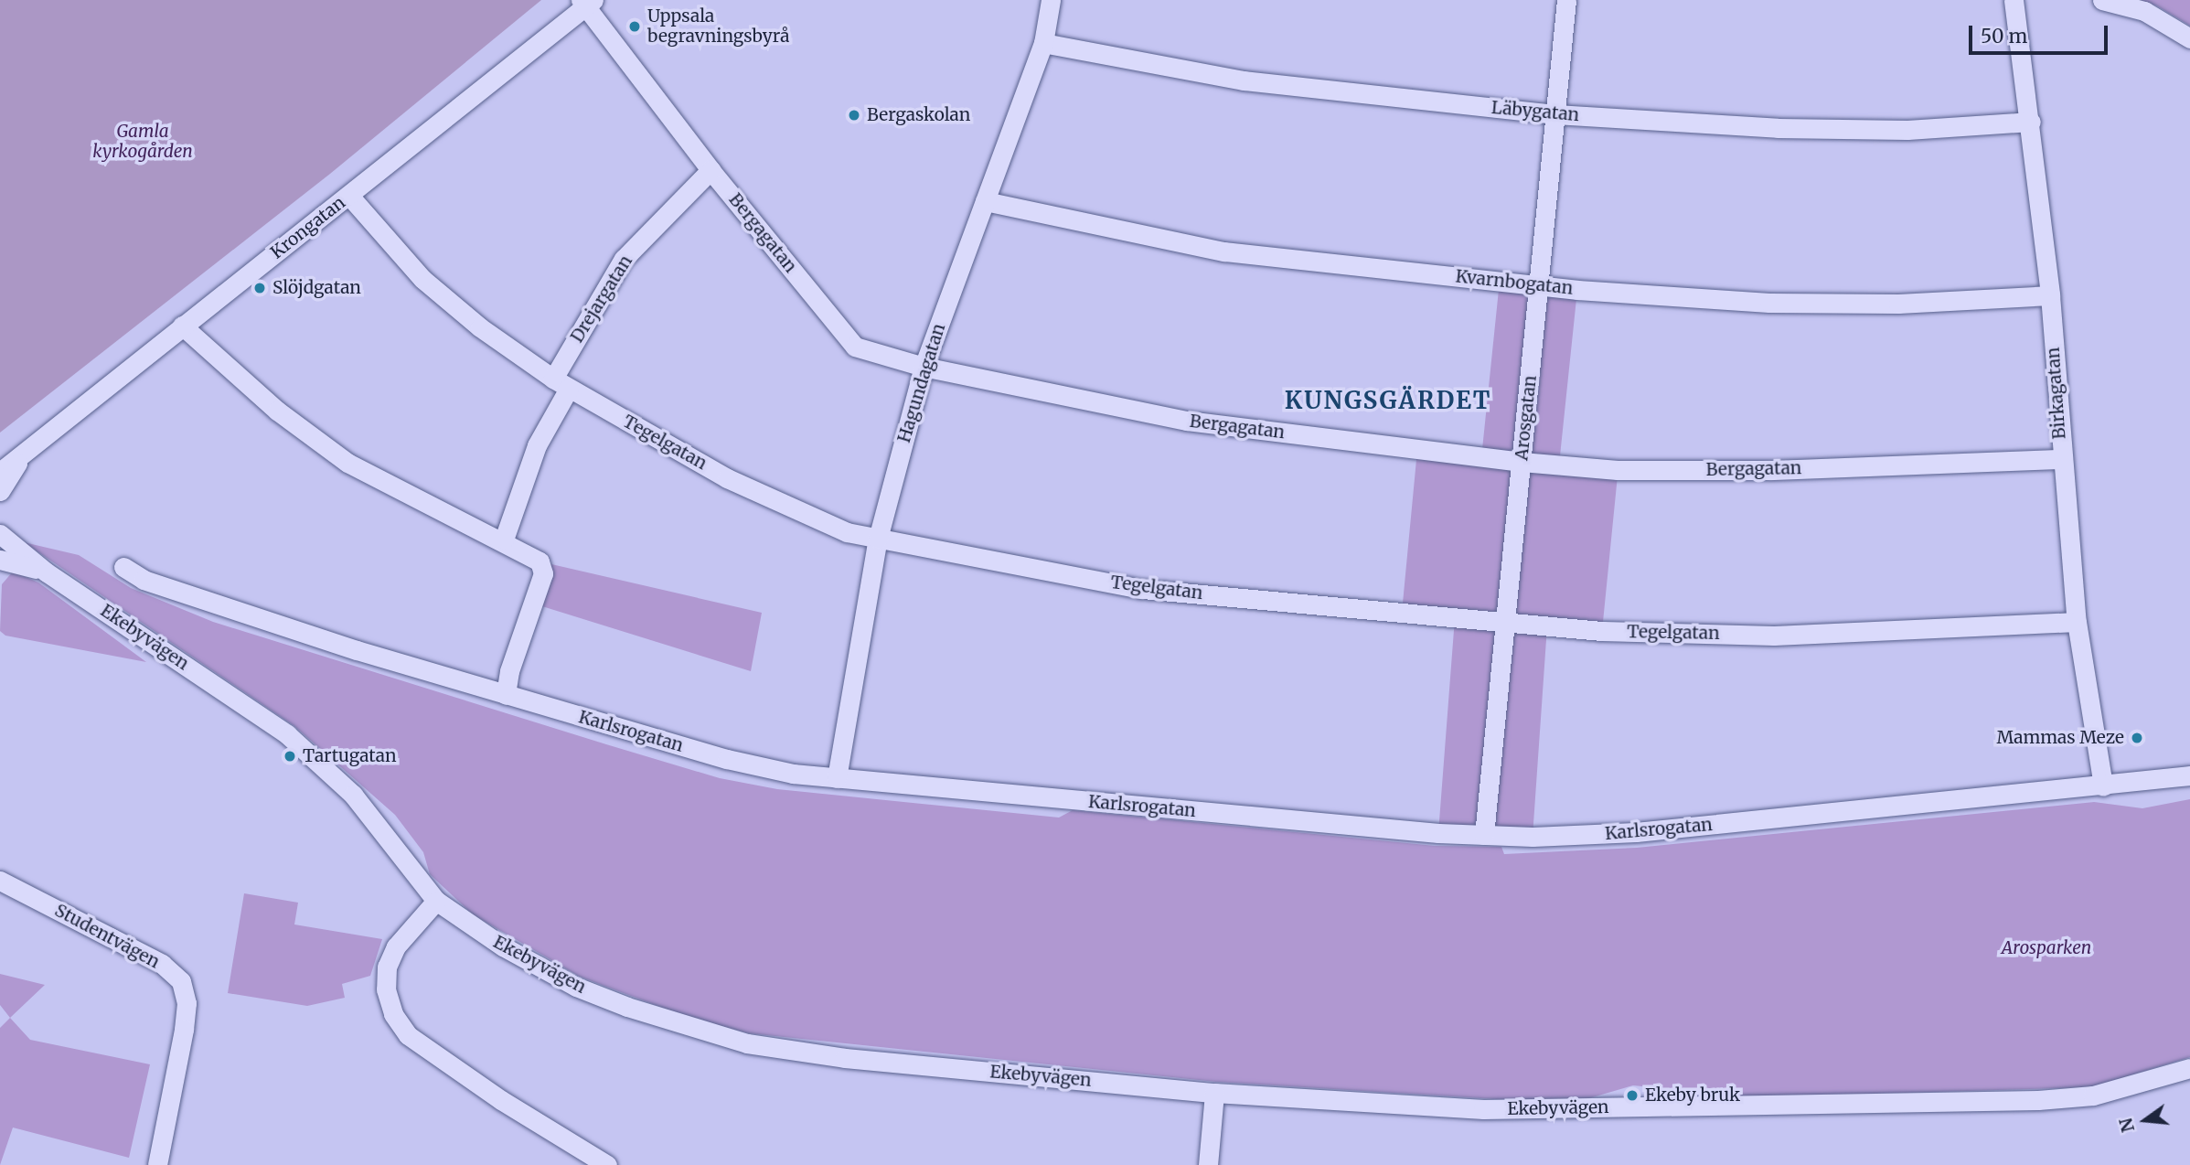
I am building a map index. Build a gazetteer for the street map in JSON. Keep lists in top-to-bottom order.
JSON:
{
  "streets": {
    "street": [
      "Läbygatan",
      "Krongatan",
      "Bergagatan",
      "Kvarnbogatan",
      "Drejargatan",
      "Hagundagatan",
      "Birkagatan",
      "Arosgatan",
      "Tegelgatan",
      "Ekebyvägen",
      "Karlsrogatan",
      "Studentvägen"
    ]
  },
  "crossings": [
    ["Läbygatan", "Hagundagatan"],
    ["Läbygatan", "Birkagatan"],
    ["Läbygatan", "Arosgatan"],
    ["Krongatan", "Bergagatan"],
    ["Krongatan", "Tegelgatan"],
    ["Bergagatan", "Drejargatan"],
    ["Bergagatan", "Hagundagatan"],
    ["Bergagatan", "Birkagatan"],
    ["Bergagatan", "Arosgatan"],
    ["Kvarnbogatan", "Hagundagatan"],
    ["Kvarnbogatan", "Birkagatan"],
    ["Kvarnbogatan", "Arosgatan"],
    ["Drejargatan", "Tegelgatan"],
    ["Hagundagatan", "Tegelgatan"],
    ["Hagundagatan", "Karlsrogatan"],
    ["Birkagatan", "Tegelgatan"],
    ["Birkagatan", "Karlsrogatan"],
    ["Arosgatan", "Tegelgatan"],
    ["Arosgatan", "Karlsrogatan"]
  ],
  "districts": ["KUNGSGÄRDET"],
  "parks": ["Gamla kyrkogården", "Arosparken"],
  "places": [
    "Uppsala begravningsbyrå",
    "Bergaskolan",
    "Slöjdgatan",
    "Mammas Meze",
    "Tartugatan",
    "Ekeby bruk"
  ],
  "scale_bar": "50 m",
  "north": "left"
}
